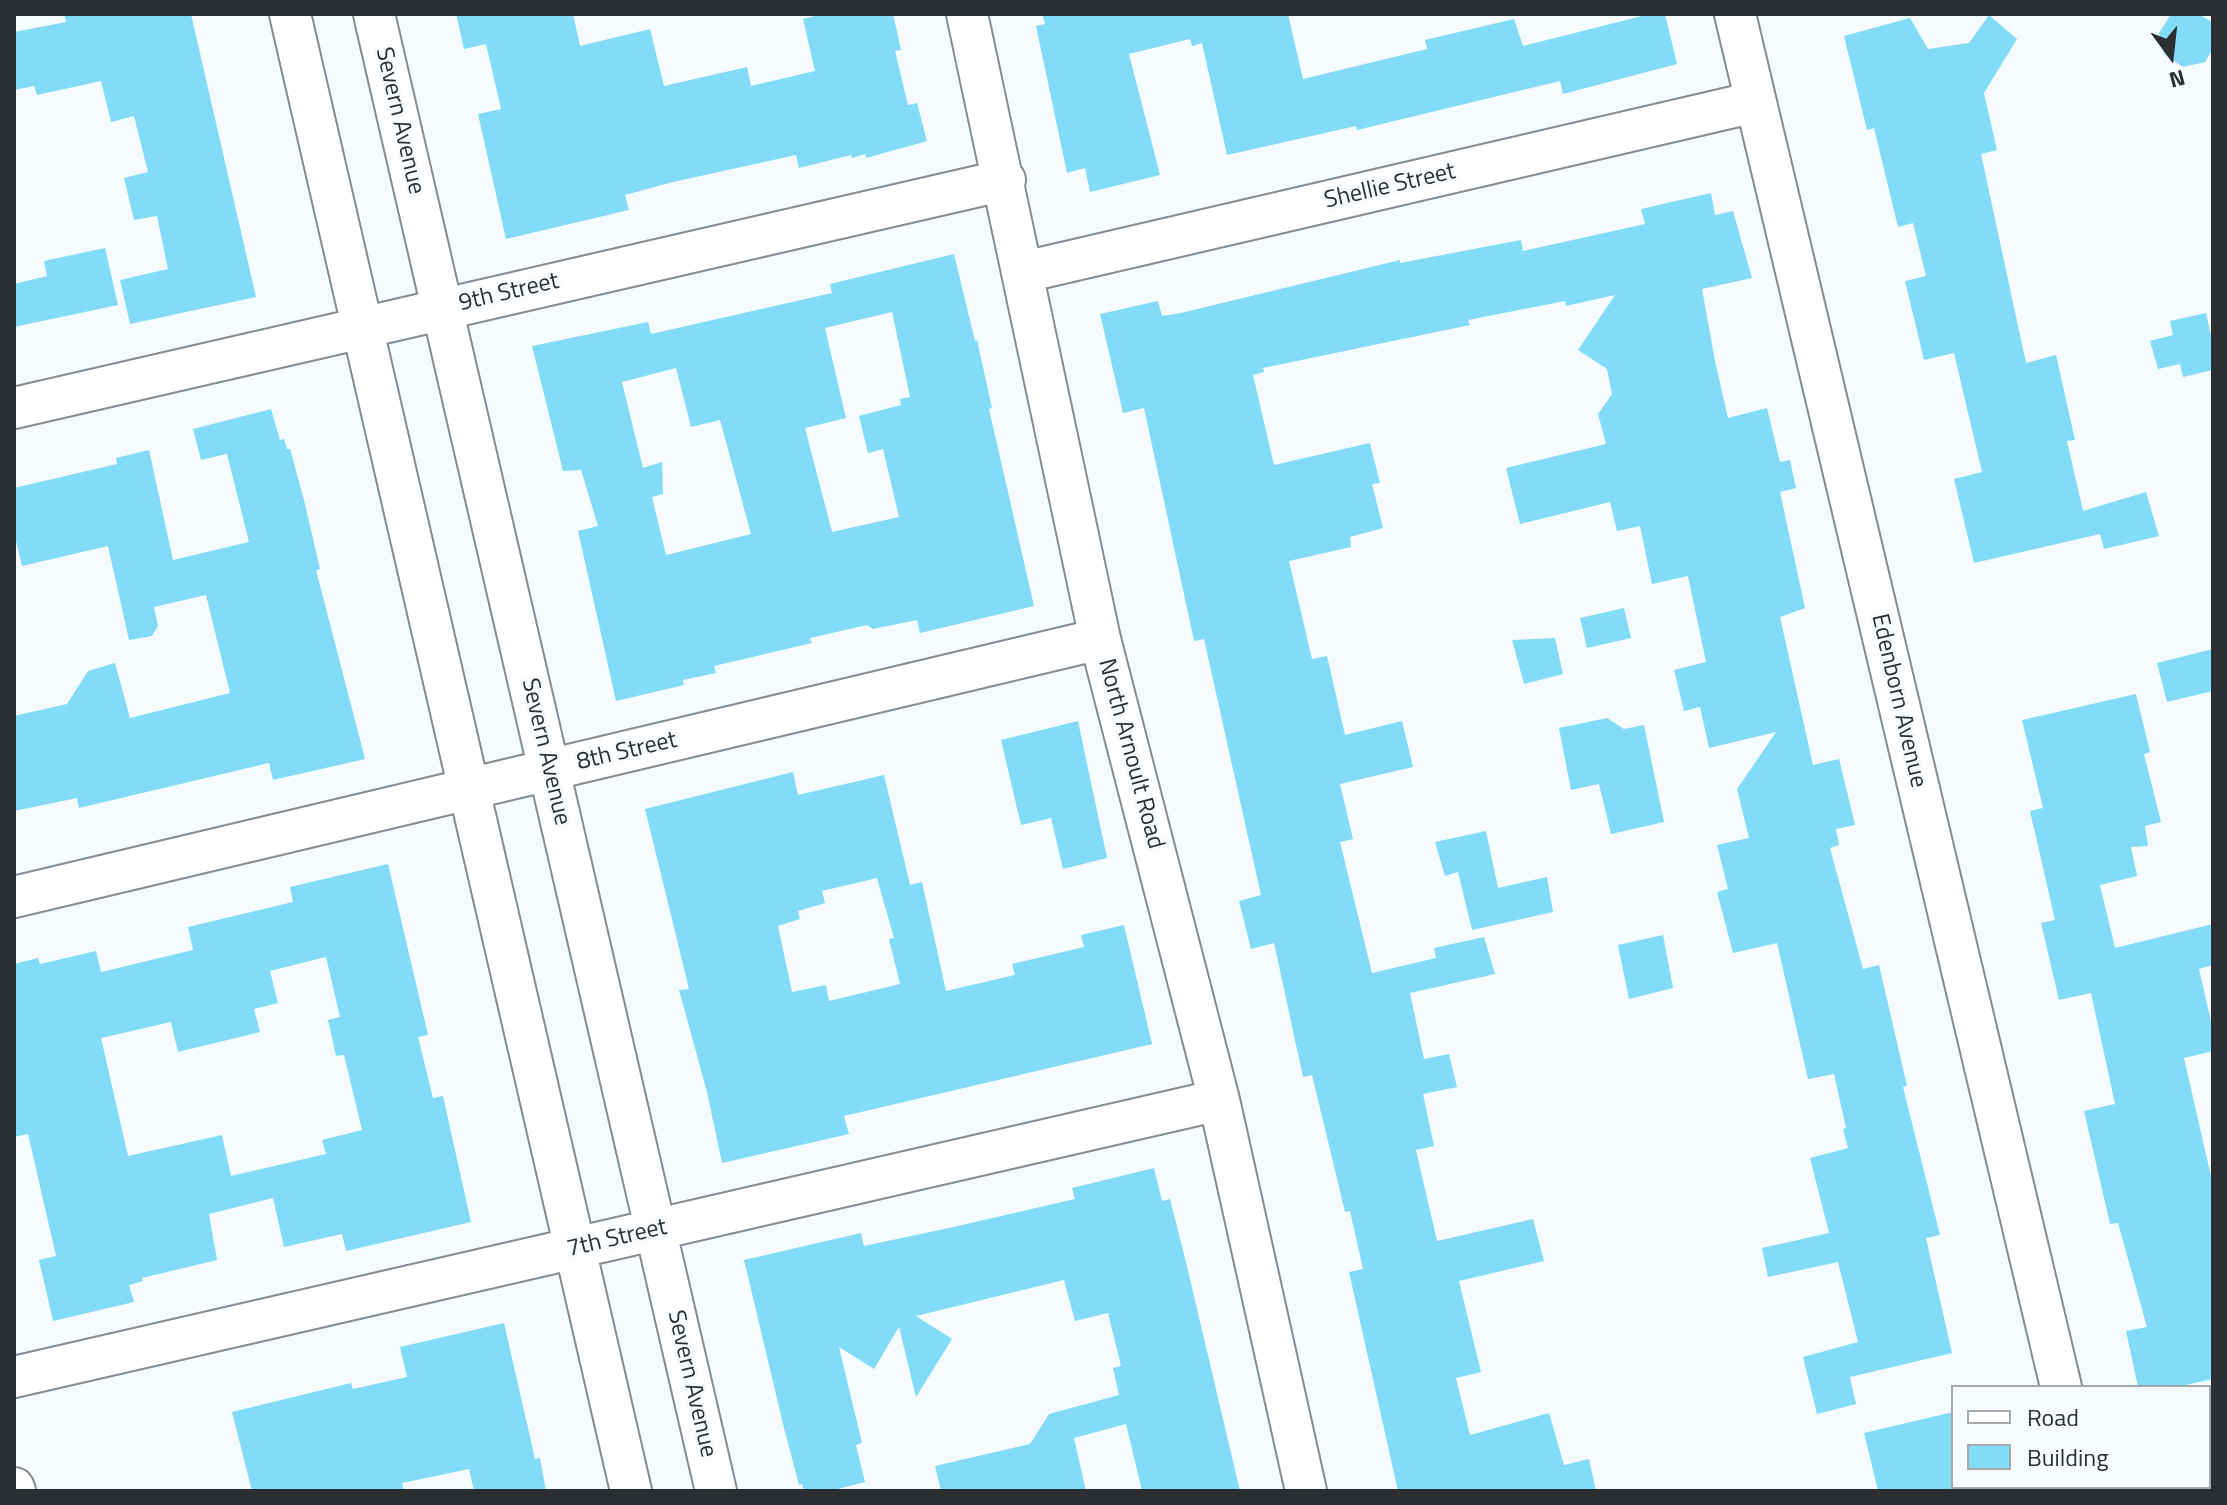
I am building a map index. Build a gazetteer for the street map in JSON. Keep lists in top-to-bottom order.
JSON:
{
  "streets": {
    "street": [
      "Severn Avenue",
      "Shellie Street",
      "9th Street",
      "Edenborn Avenue",
      "8th Street",
      "North Arnoult Road",
      "7th Street"
    ]
  },
  "crossings": [
    ["Severn Avenue", "9th Street"],
    ["Severn Avenue", "8th Street"],
    ["Severn Avenue", "7th Street"],
    ["Shellie Street", "Edenborn Avenue"],
    ["Shellie Street", "North Arnoult Road"],
    ["9th Street", "North Arnoult Road"],
    ["8th Street", "North Arnoult Road"],
    ["North Arnoult Road", "7th Street"]
  ],
  "legend": ["Road", "Building"],
  "north": "bottom"
}
